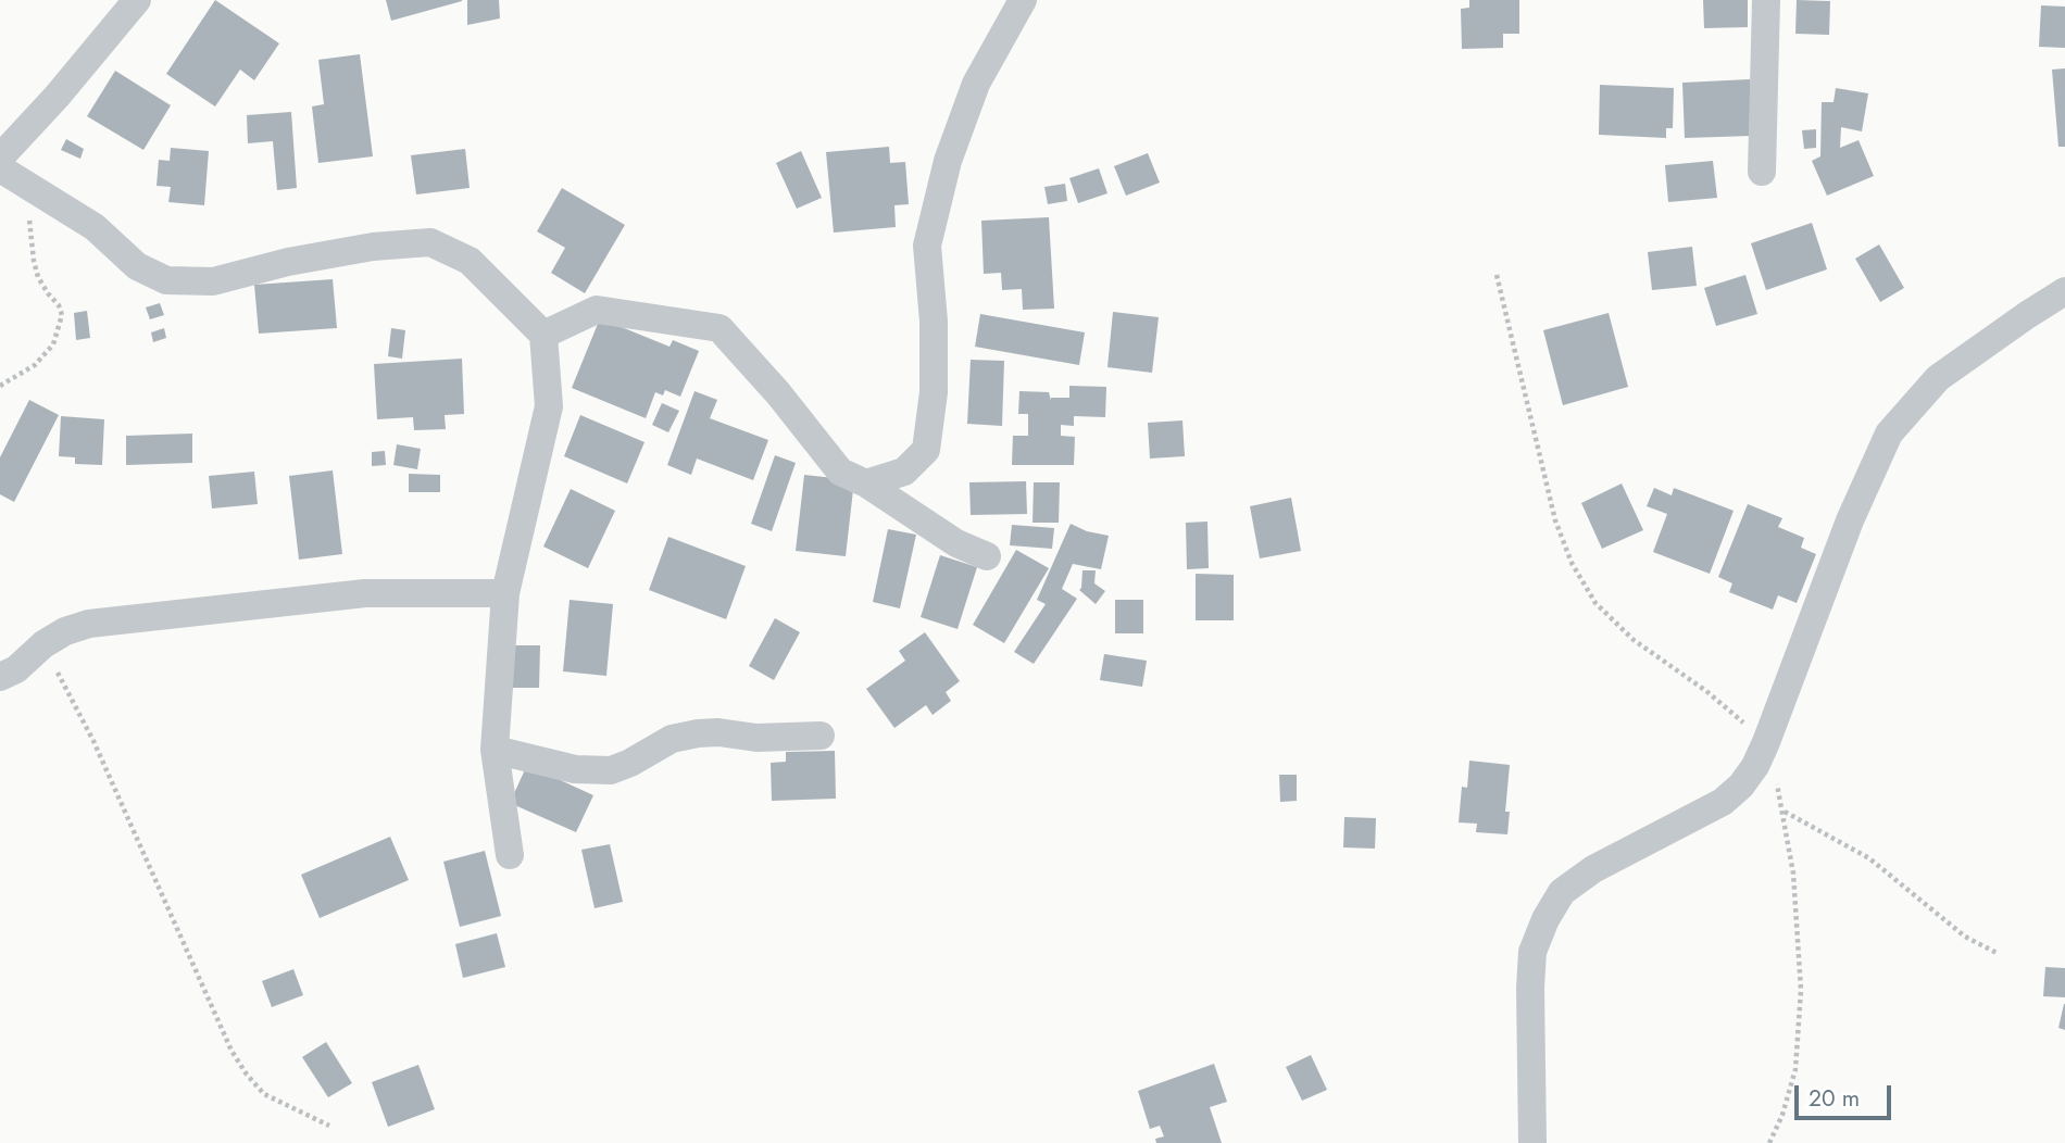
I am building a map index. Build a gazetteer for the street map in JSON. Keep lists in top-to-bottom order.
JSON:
{
  "scale_bar": "20 m"
}
